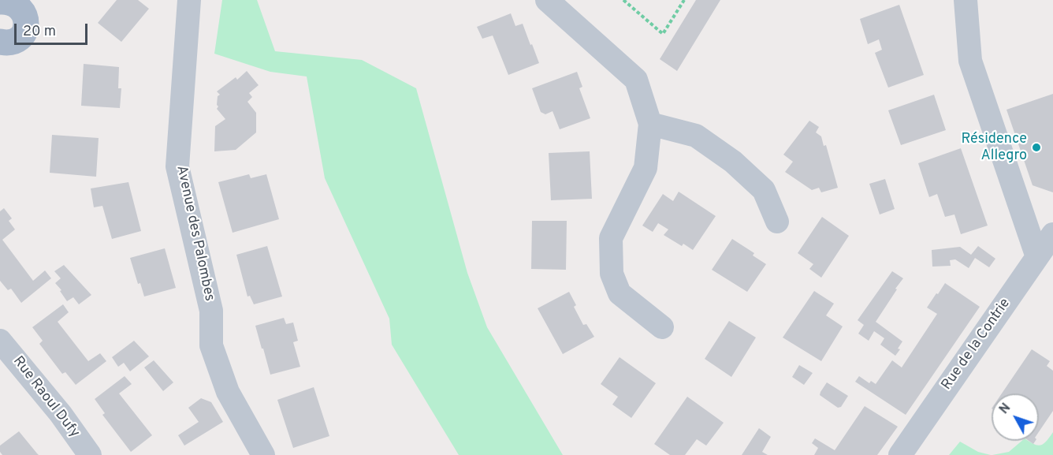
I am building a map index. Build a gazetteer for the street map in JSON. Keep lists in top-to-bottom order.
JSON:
{
  "streets": {
    "street": ["Avenue des Palombes", "Rue de la Contrie", "Rue Raoul Dufy"]
  },
  "places": ["Résidence Allegro"],
  "scale_bar": "20 m",
  "north": "top left"
}
